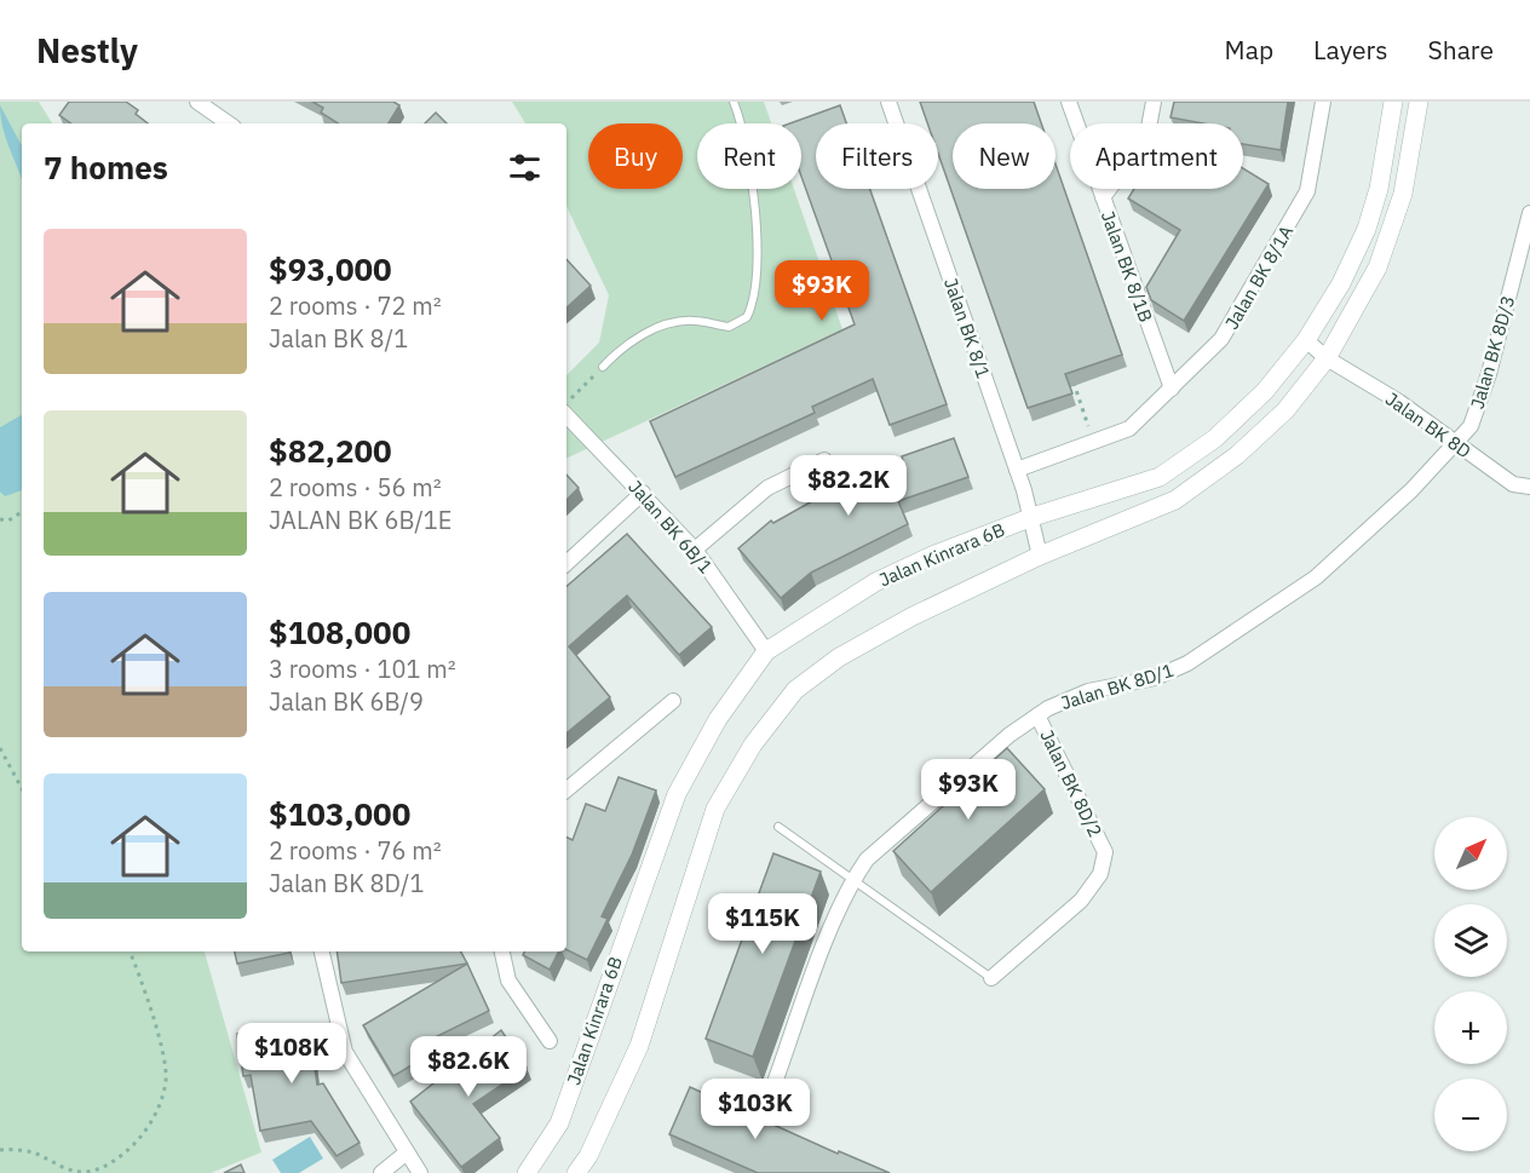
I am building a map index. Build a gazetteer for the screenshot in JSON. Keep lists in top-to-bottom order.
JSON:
{
  "streets": {
    "street": [
      "Jalan BK 8/1B",
      "Jalan BK 8/1A",
      "Jalan BK 8/1",
      "Jalan BK 8D/3",
      "Jalan BK 8D",
      "Jalan BK 6B/1",
      "Jalan Kinrara 6B",
      "Jalan BK 8D/1",
      "Jalan BK 8D/2"
    ]
  },
  "crossings": [
    ["Jalan BK 8/1B", "Jalan BK 8/1A"],
    ["Jalan BK 8/1A", "Jalan BK 8/1"],
    ["Jalan BK 8/1", "Jalan Kinrara 6B"],
    ["Jalan BK 8D/3", "Jalan BK 8D"],
    ["Jalan BK 8D/3", "Jalan BK 8D/1"],
    ["Jalan BK 8D", "Jalan BK 8D/1"],
    ["Jalan BK 6B/1", "Jalan Kinrara 6B"],
    ["Jalan BK 8D/1", "Jalan BK 8D/2"]
  ],
  "north": "top right",
  "page": {
    "header": "Nestly",
    "nav": ["Map", "Layers", "Share"],
    "chip": [
      "Buy",
      "Rent",
      "Filters",
      "New",
      "Apartment"
    ],
    "heading": "7 homes",
    "list": [
      {
        "name": "$93,000",
        "note": "2 rooms · 72 m² · Jalan BK 8/1"
      },
      {
        "name": "$82,200",
        "note": "2 rooms · 56 m² · JALAN BK 6B/1E"
      },
      {
        "name": "$108,000",
        "note": "3 rooms · 101 m² · Jalan BK 6B/9"
      },
      {
        "name": "$103,000",
        "note": "2 rooms · 76 m² · Jalan BK 8D/1"
      }
    ],
    "price": [
      "$93K",
      "$82.2K",
      "$93K",
      "$115K",
      "$108K",
      "$82.6K",
      "$103K"
    ],
    "map_buttons": ["+", "−"]
  }
}
